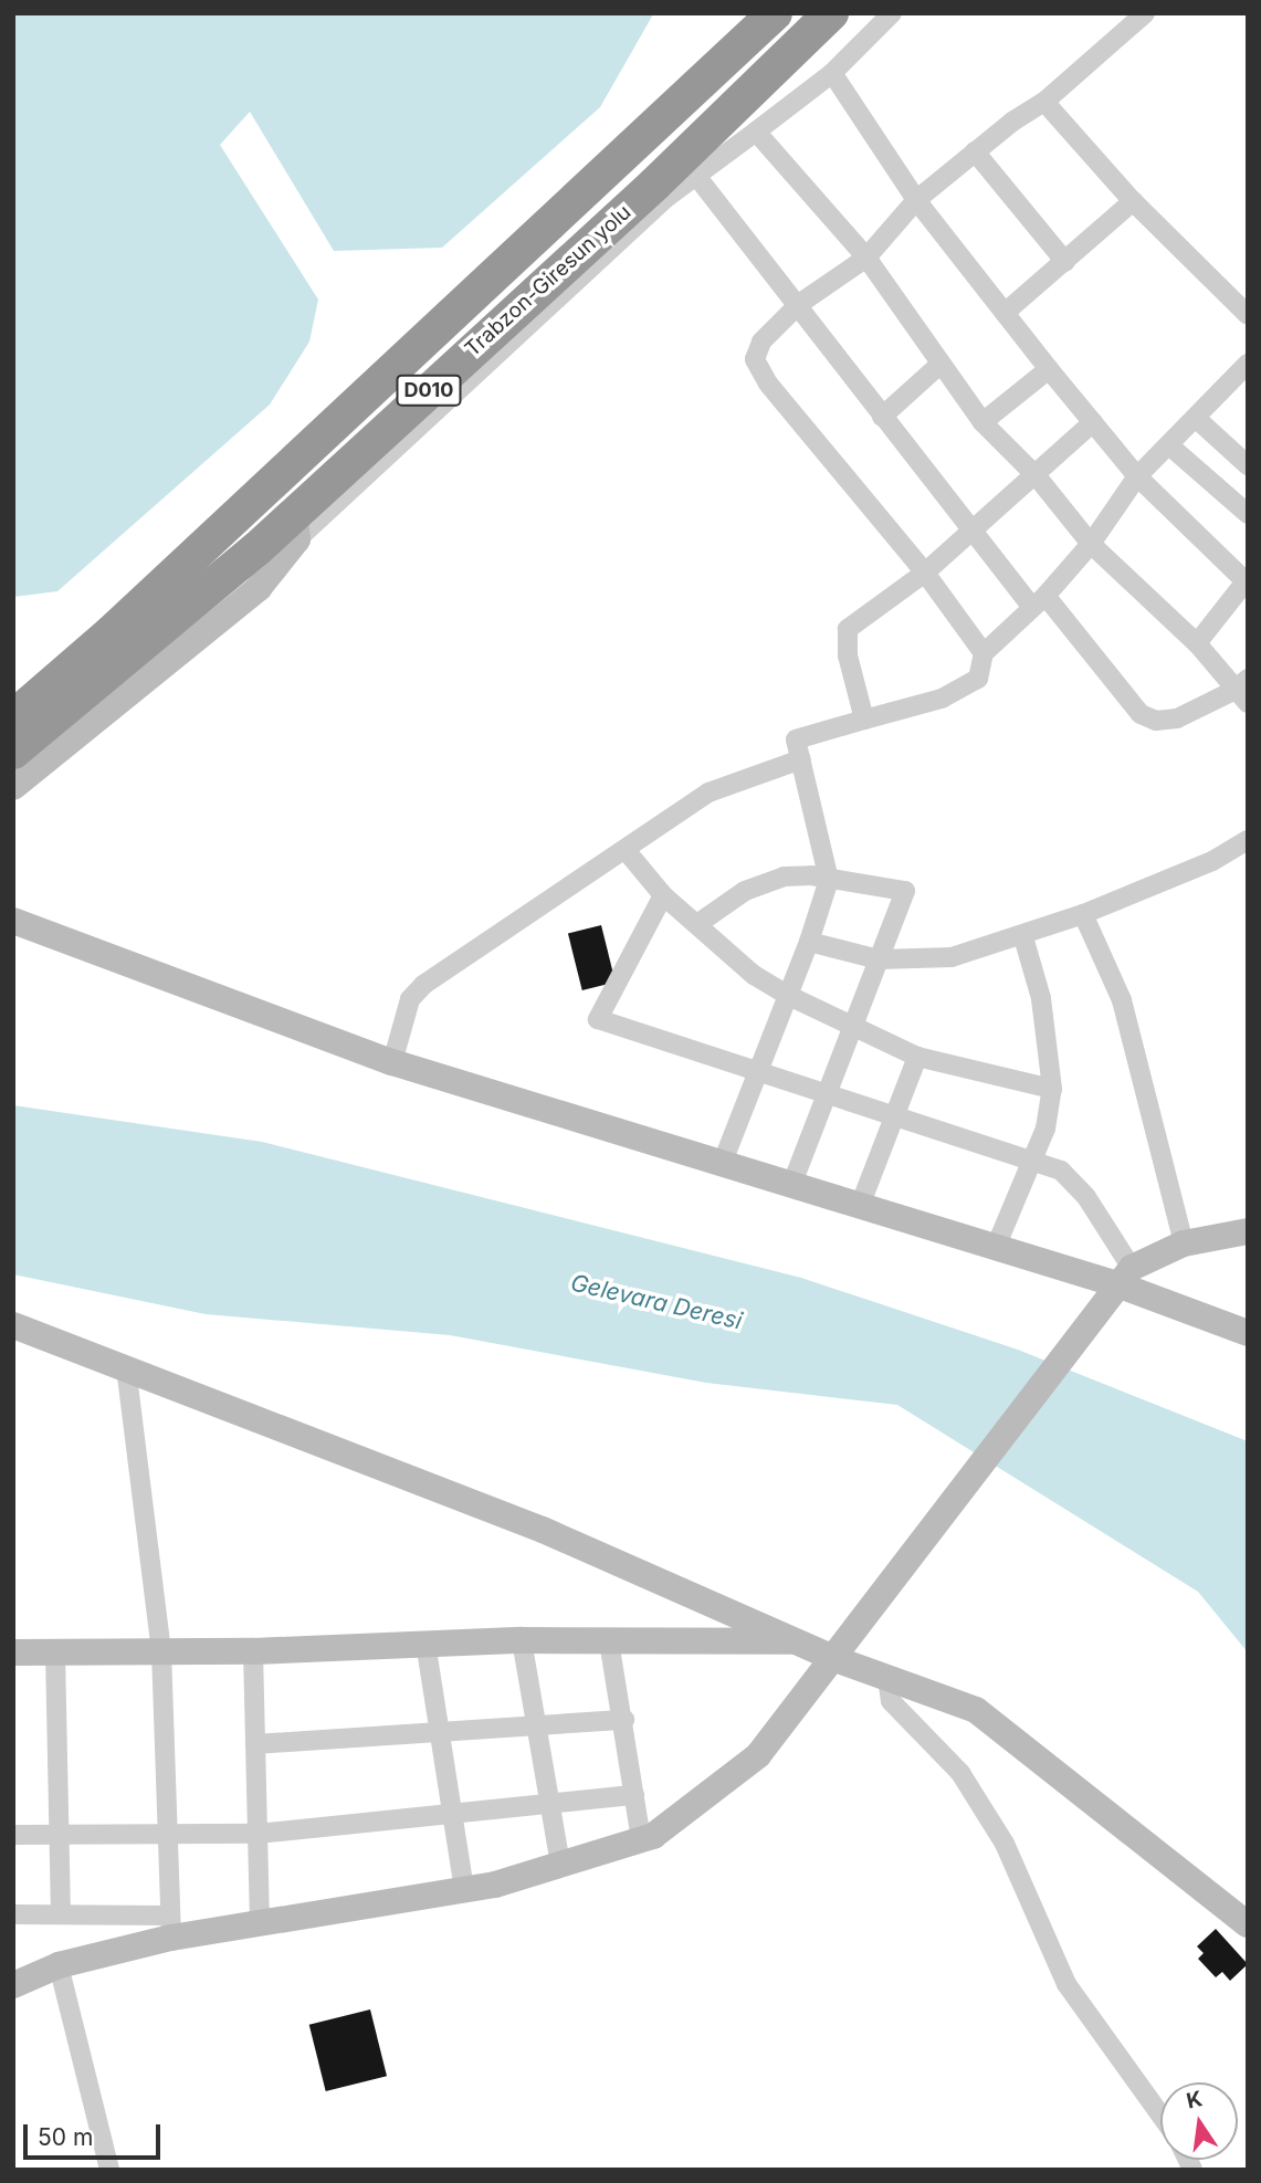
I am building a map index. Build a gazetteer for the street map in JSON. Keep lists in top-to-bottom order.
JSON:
{
  "streets": {
    "highway": ["Trabzon-Giresun yolu", "D010"]
  },
  "water": ["Gelevara Deresi"],
  "scale_bar": "50 m",
  "north": "top"
}
